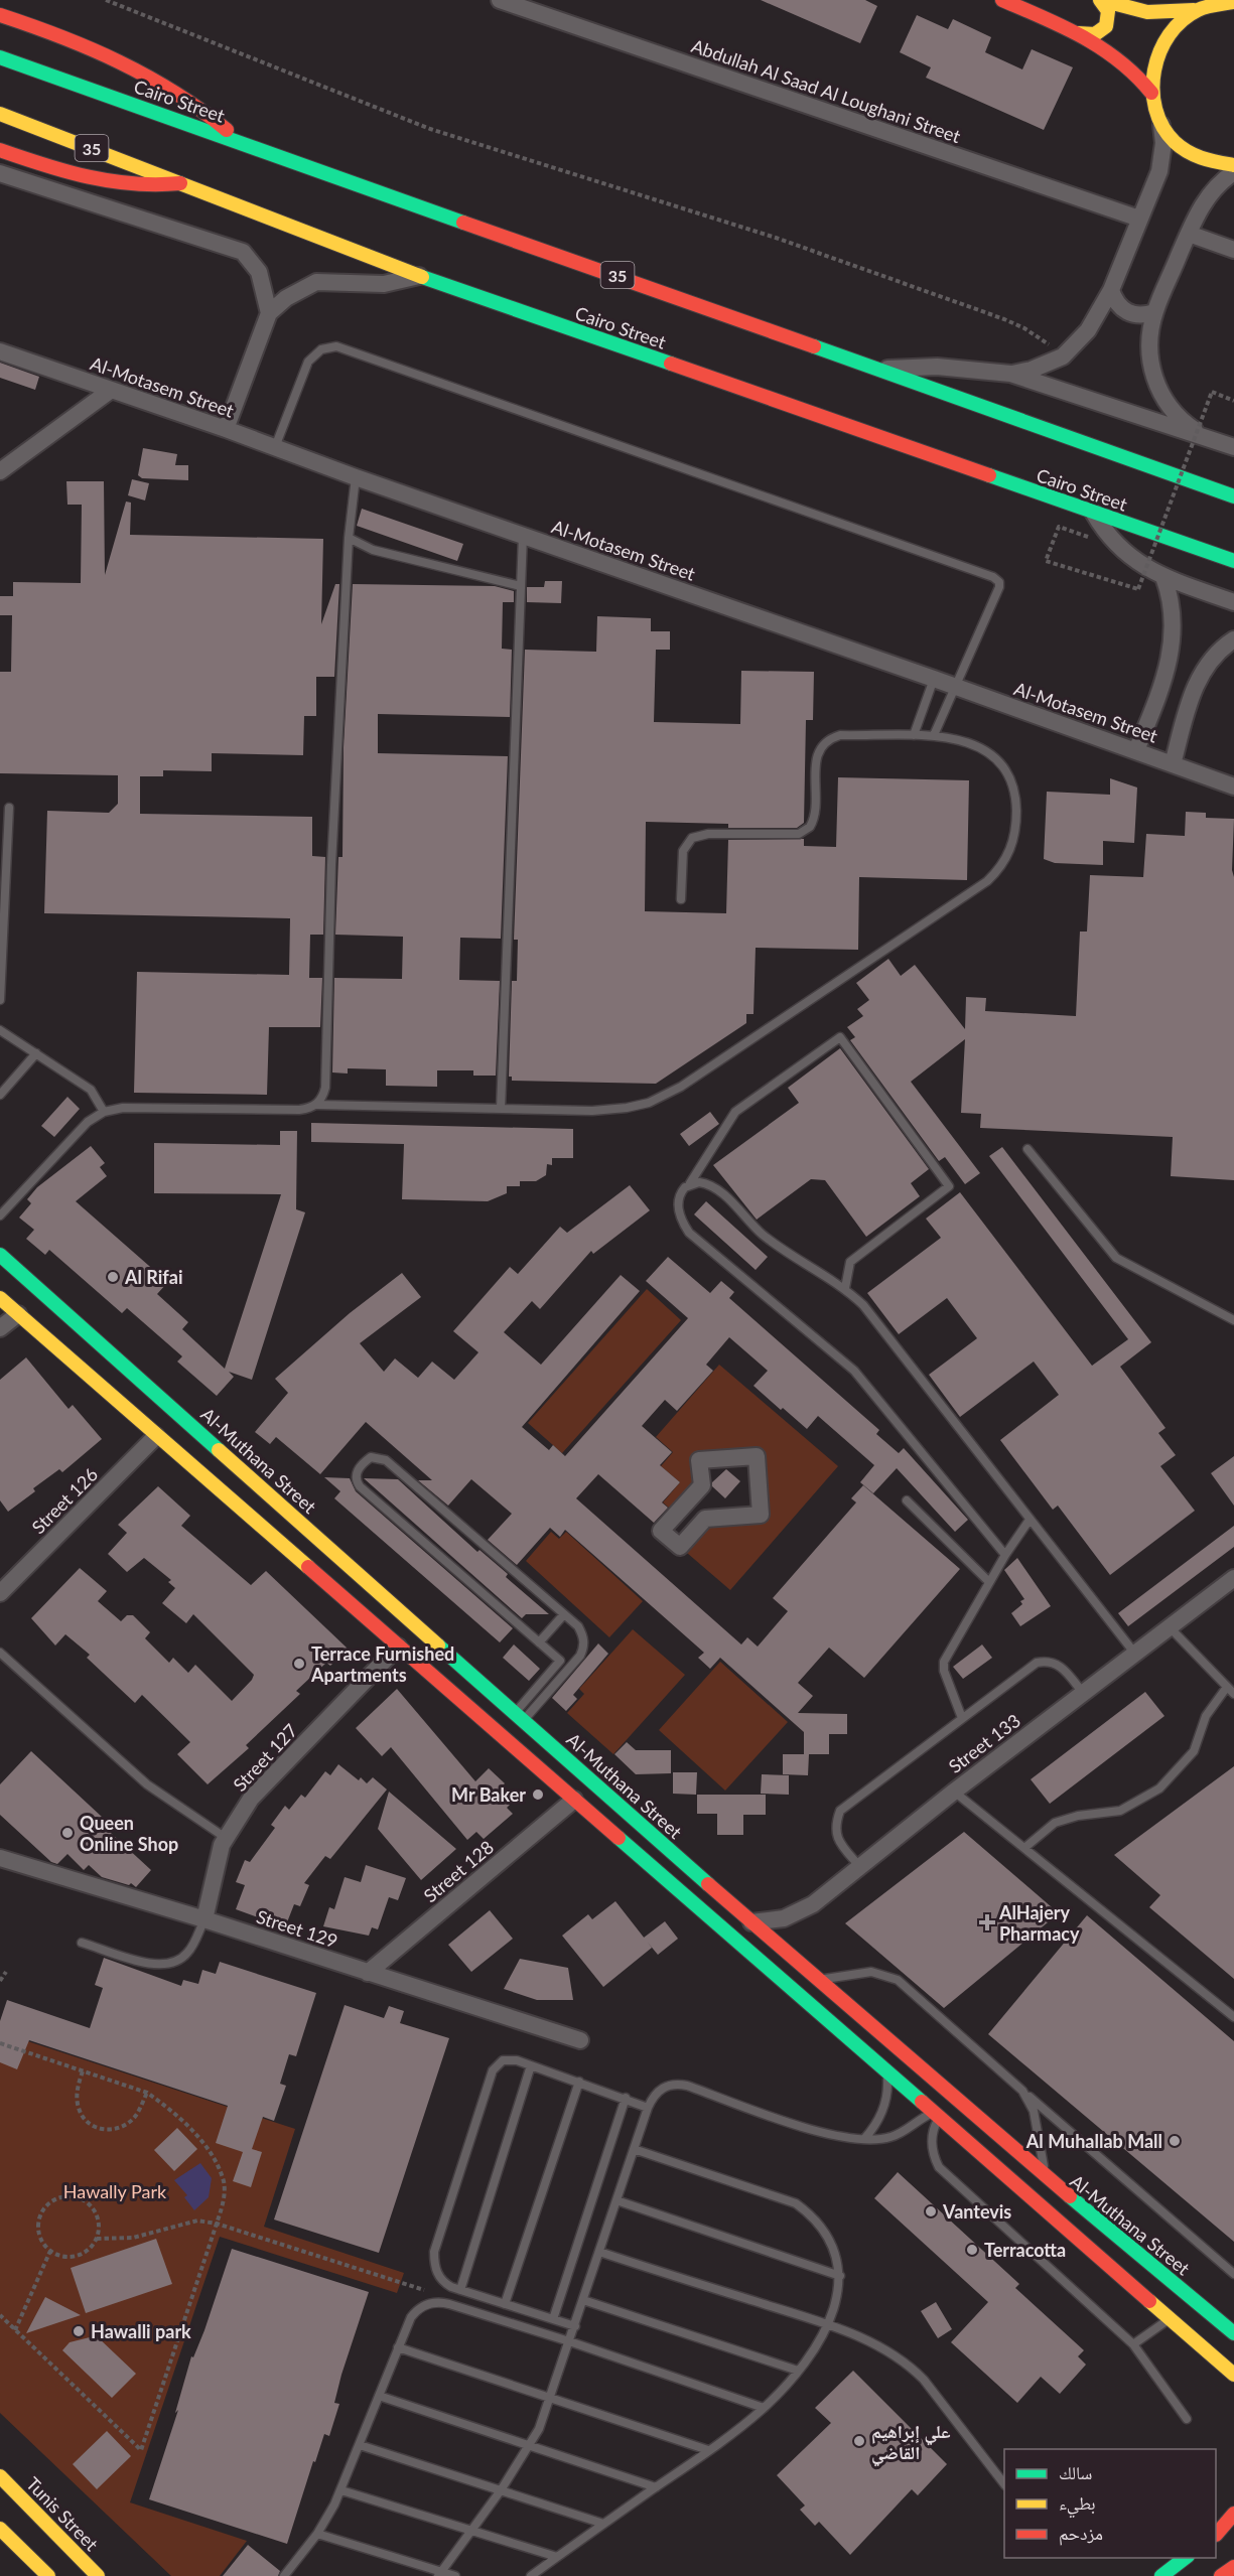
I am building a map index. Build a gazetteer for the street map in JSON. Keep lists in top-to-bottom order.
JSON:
{
  "streets": {
    "street": [
      "Abdullah Al Saad Al Loughani Street",
      "Cairo Street",
      "35",
      "Al-Motasem Street",
      "Al-Muthana Street",
      "Street 126",
      "Street 133",
      "Street 127",
      "Street 128",
      "Street 129",
      "Tunis Street"
    ]
  },
  "crossings": [
    ["Al-Muthana Street", "Street 133"],
    ["Street 127", "Street 129"],
    ["Street 128", "Street 129"]
  ],
  "parks": ["Hawally Park"],
  "places": {
    "other": [
      "Al Rifai",
      "Terrace Furnished Apartments",
      "Mr Baker",
      "Queen Online Shop",
      "Al Muhallab Mall",
      "Vantevis",
      "Terracotta",
      "Hawalli park",
      "علي إبراهيم القاضي"
    ],
    "health": ["AlHajery Pharmacy"]
  },
  "legend": ["سالك", "بطيء", "مزدحم"]
}
